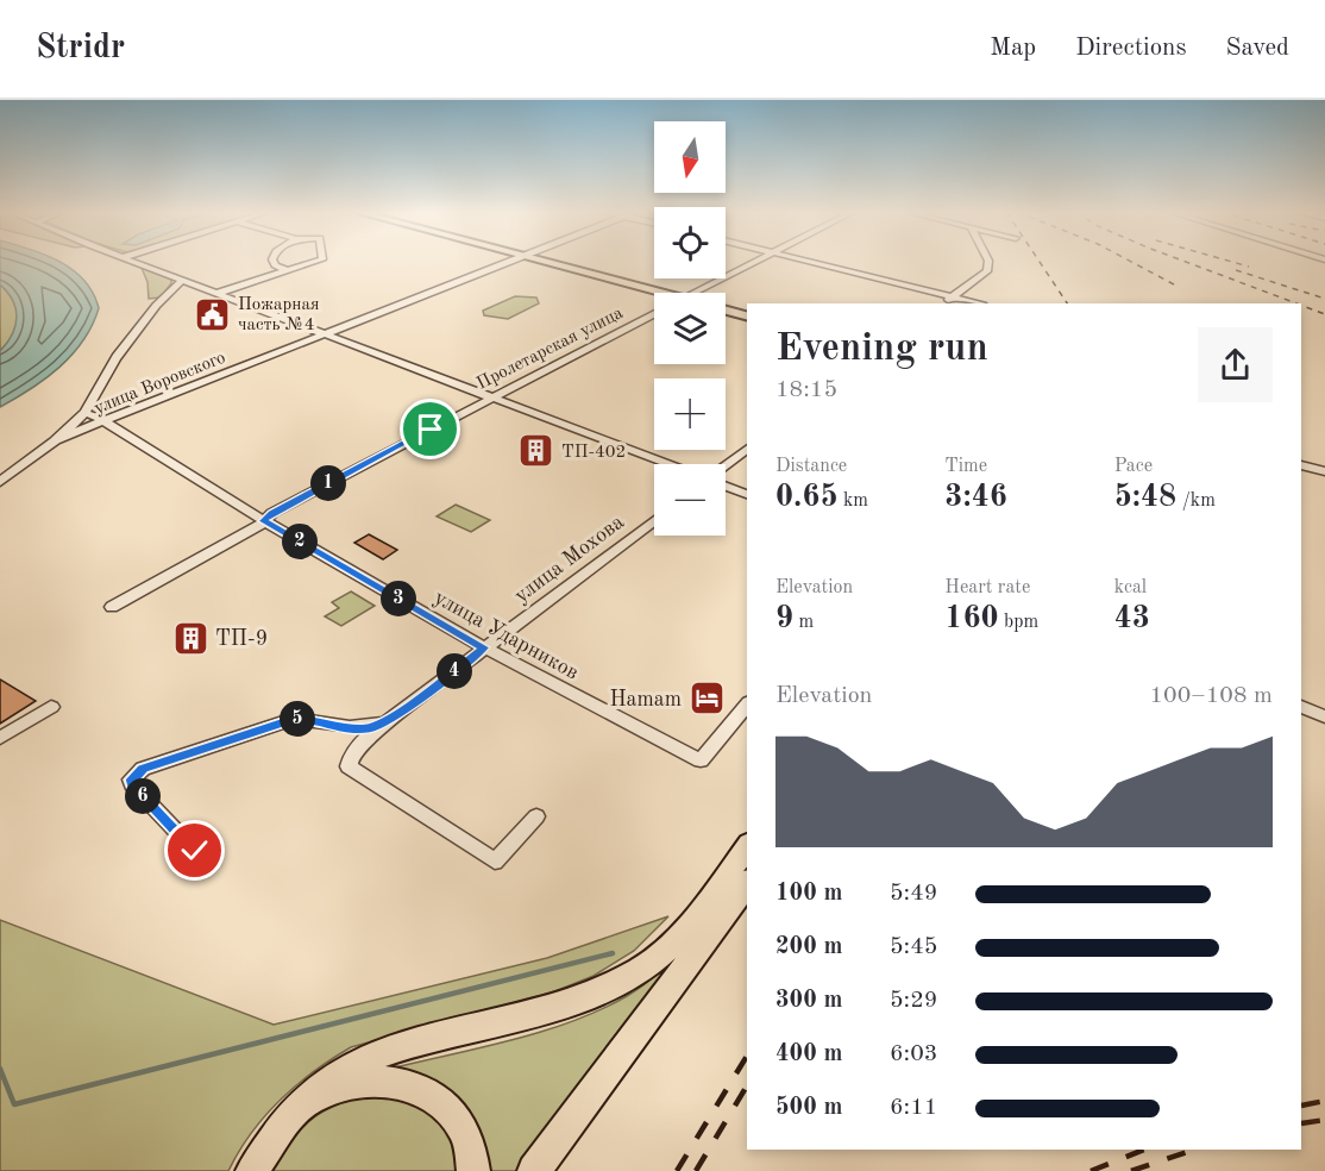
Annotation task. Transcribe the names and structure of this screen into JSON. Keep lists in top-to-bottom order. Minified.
{"streets":{"street":["Пролетарская улица","улица Воровского","улица Мохова","улица Ударников"]},"crossings":[["Пролетарская улица","улица Ударников"],["улица Воровского","улица Ударников"],["улица Мохова","улица Ударников"]],"places":{"public building":["Пожарная часть №4"],"building":["ТП-402","ТП-9"],"hotel":["Hamam"]},"north":"bottom","page":{"header":"Stridr","nav":["Map","Directions","Saved"],"map_buttons":["+","−"],"heading":["Evening run","18:15"],"stats":[["Distance","0.65 km"],["Time","3:46"],["Pace","5:48 /km"],["Elevation","9 m"],["Heart rate","160 bpm"],["kcal","43"]],"pins":["1","2","3","4","5","6"],"chart":["Elevation","100–108 m"],"list":[{"name":"100 m","note":"5:49"},{"name":"200 m","note":"5:45"},{"name":"300 m","note":"5:29"},{"name":"400 m","note":"6:03"},{"name":"500 m","note":"6:11"}]}}
